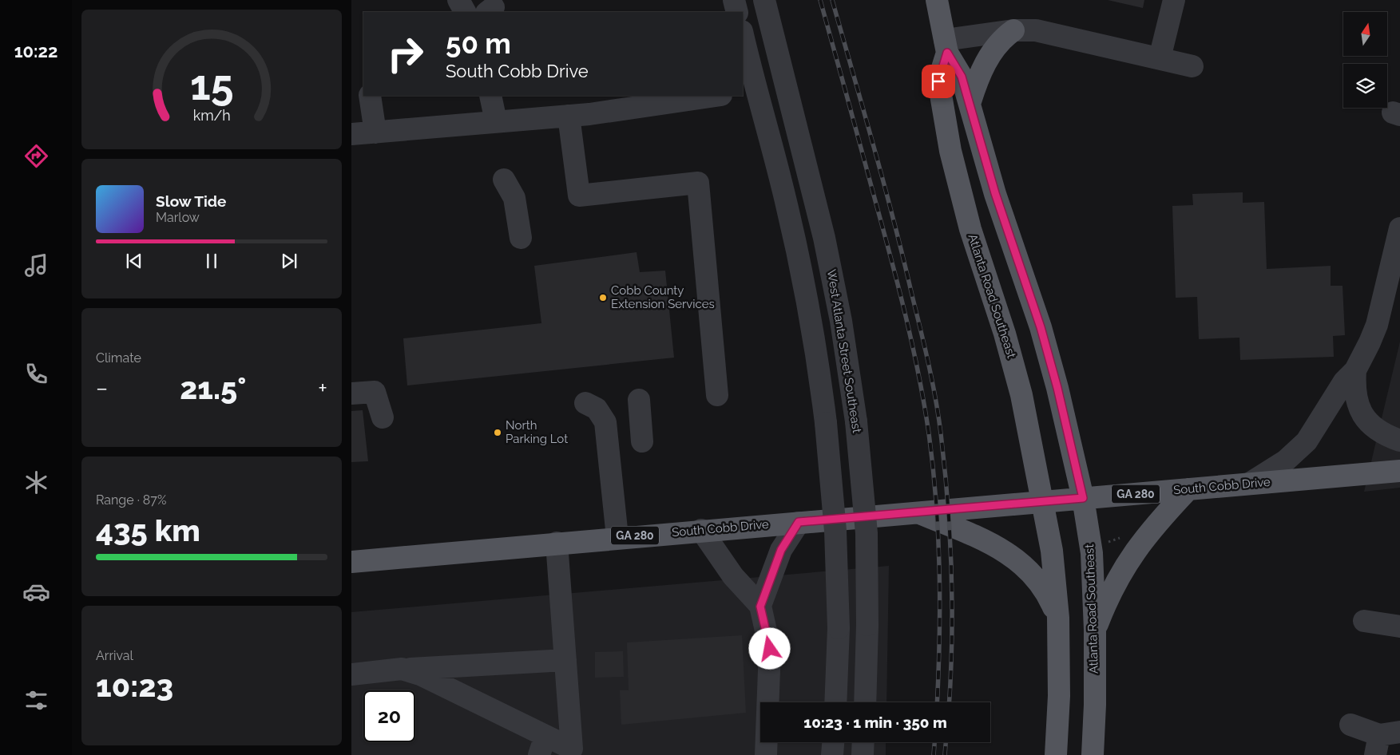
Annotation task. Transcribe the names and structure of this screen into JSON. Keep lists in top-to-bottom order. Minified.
{"streets":{"main road":["Atlanta Road Southeast","South Cobb Drive","GA 280"],"street":["West Atlanta Street Southeast"]},"crossings":[["Atlanta Road Southeast","South Cobb Drive"]],"places":["Cobb County Extension Services","North Parking Lot"],"north":"top","page":{"tabs":"10:22","turn":["50 m","South Cobb Drive"],"song":["Slow Tide","Marlow"],"tile":["Climate",["Range · 87%","435 km"],["Arrival","10:23"]],"heat":["−","21.5°","+"],"limit":"20","trip":"10:23 · 1 min · 350 m","gauge":["15","km/h"]}}
